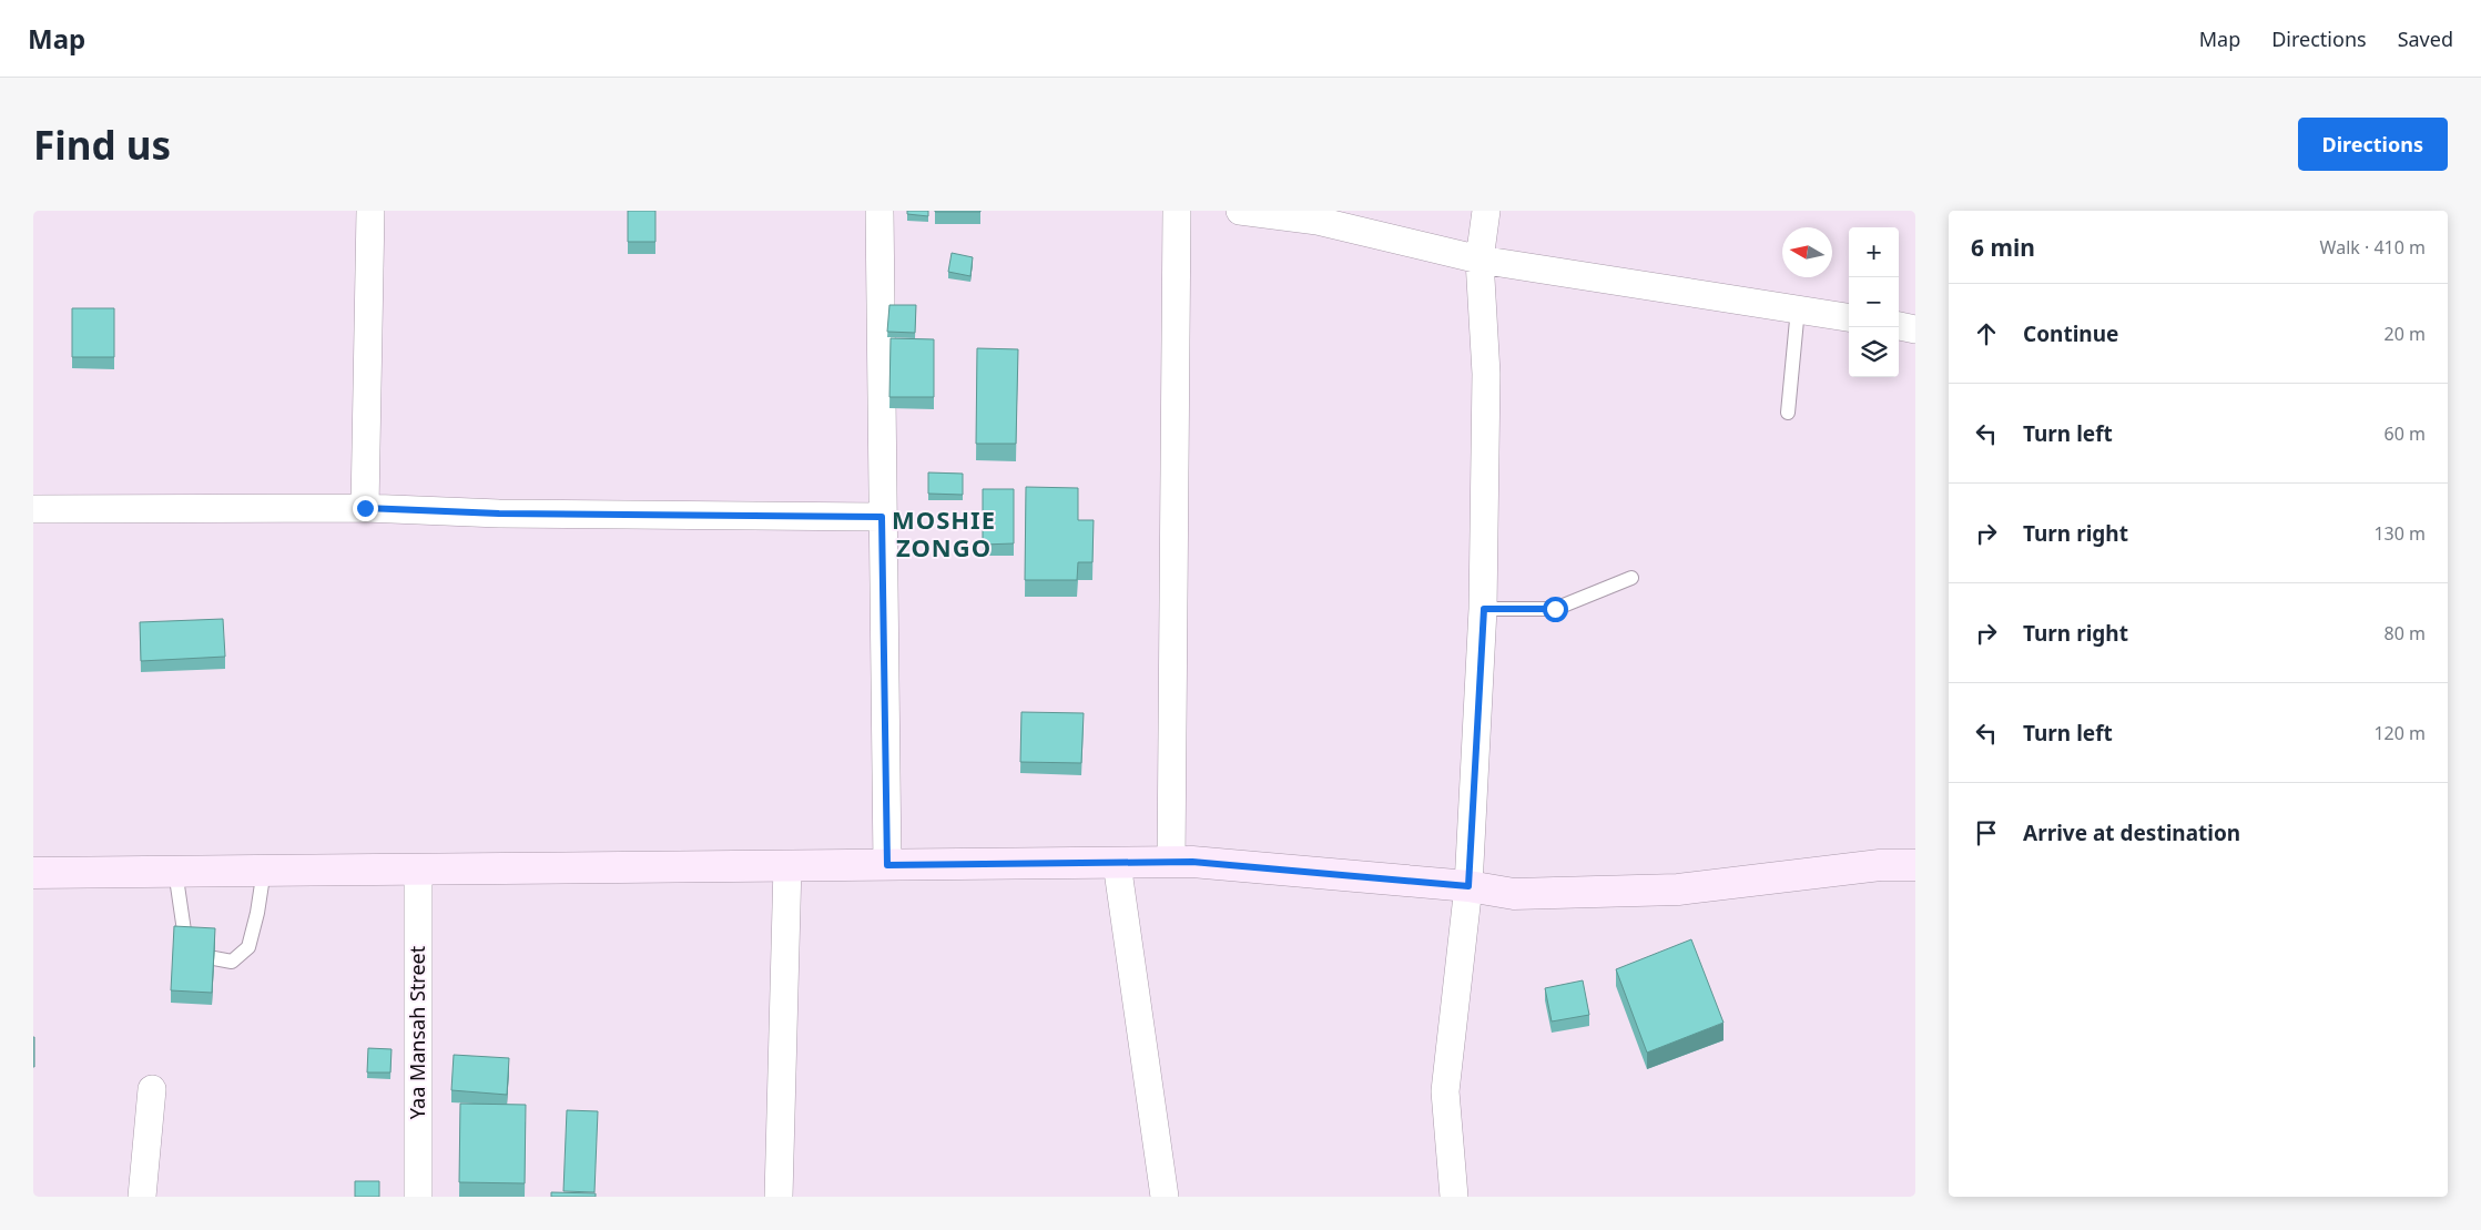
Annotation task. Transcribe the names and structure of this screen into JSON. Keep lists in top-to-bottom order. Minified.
{"streets":{"street":["Yaa Mansah Street"]},"districts":["MOSHIE ZONGO"],"north":"left","page":{"header":"Map","nav":["Map","Directions","Saved"],"buttons":"Directions","title":"Find us","heading":["6 min","Walk · 410 m"],"map_buttons":["+","−"],"list":[["Continue","20 m"],["Turn left","60 m"],["Turn right","130 m"],["Turn right","80 m"],["Turn left","120 m"],"Arrive at destination"]}}
